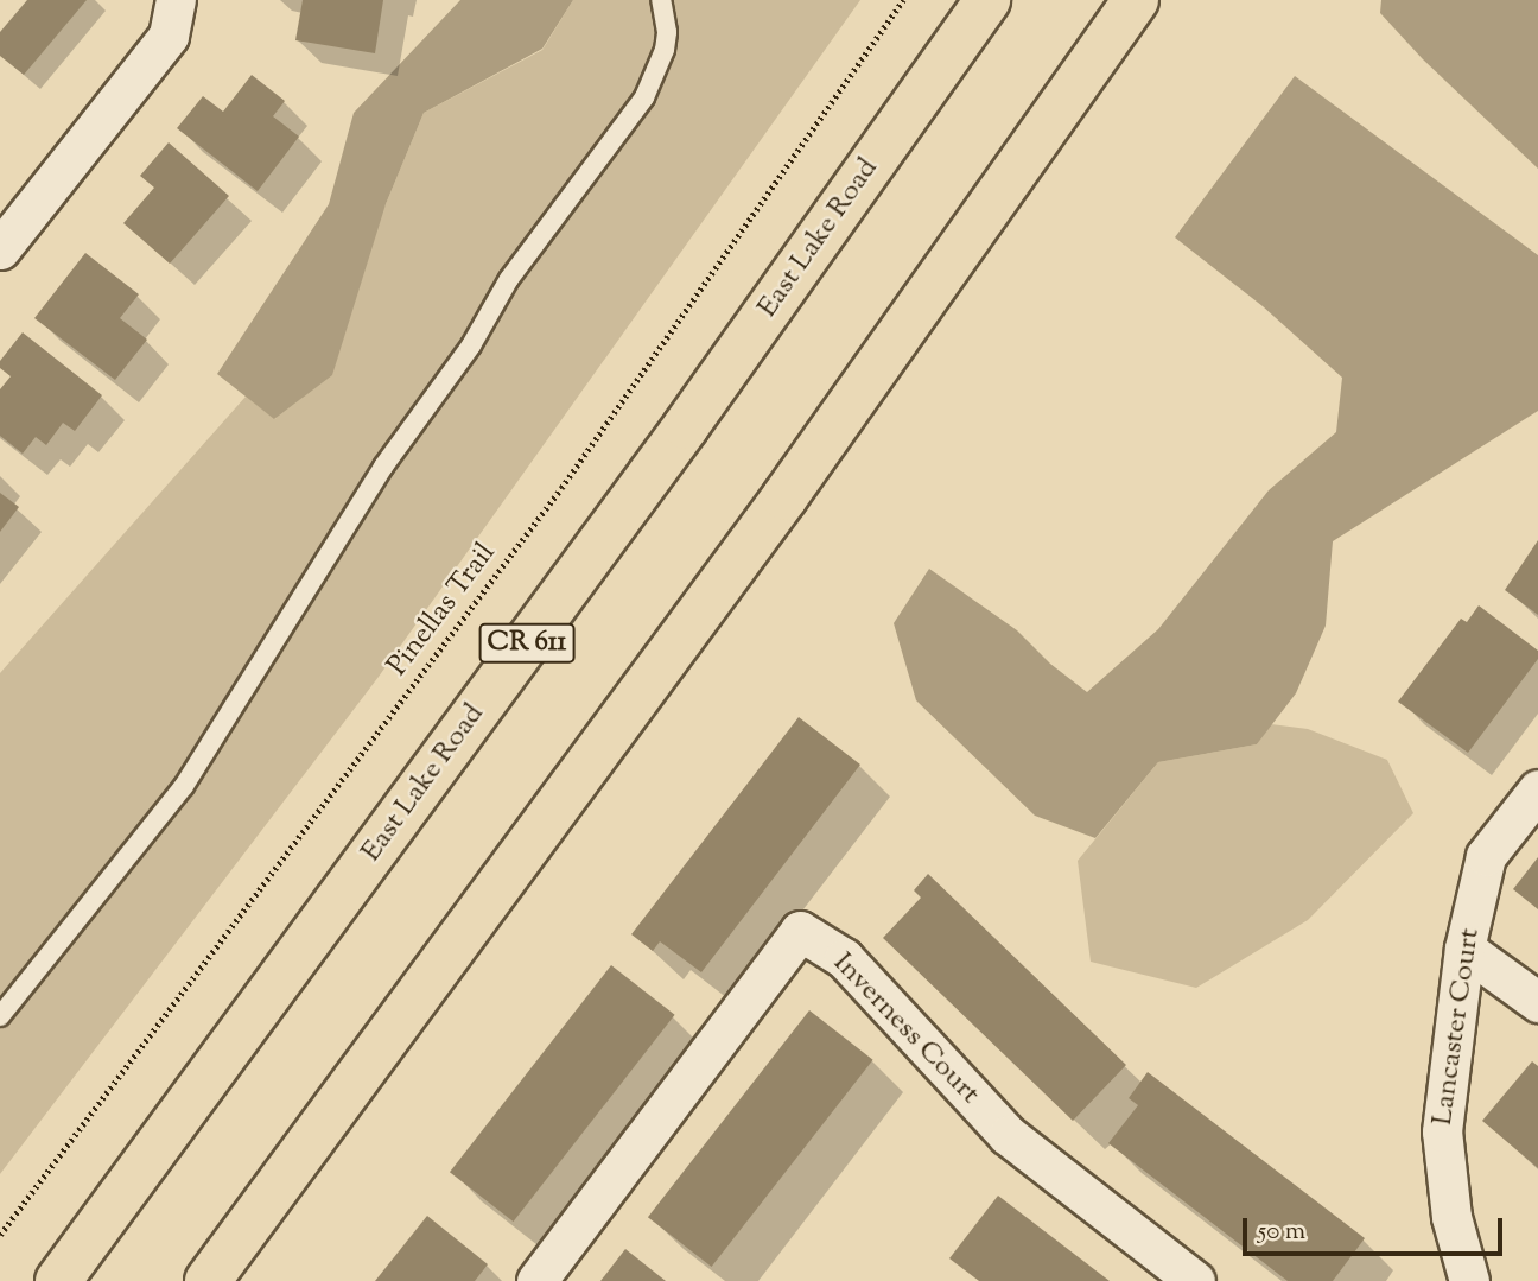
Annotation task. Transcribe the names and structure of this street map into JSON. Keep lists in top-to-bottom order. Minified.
{"streets":{"main road":["East Lake Road","CR 611"],"street":["Lancaster Court","Inverness Court"],"path":["Pinellas Trail"]},"scale_bar":"50 m"}
